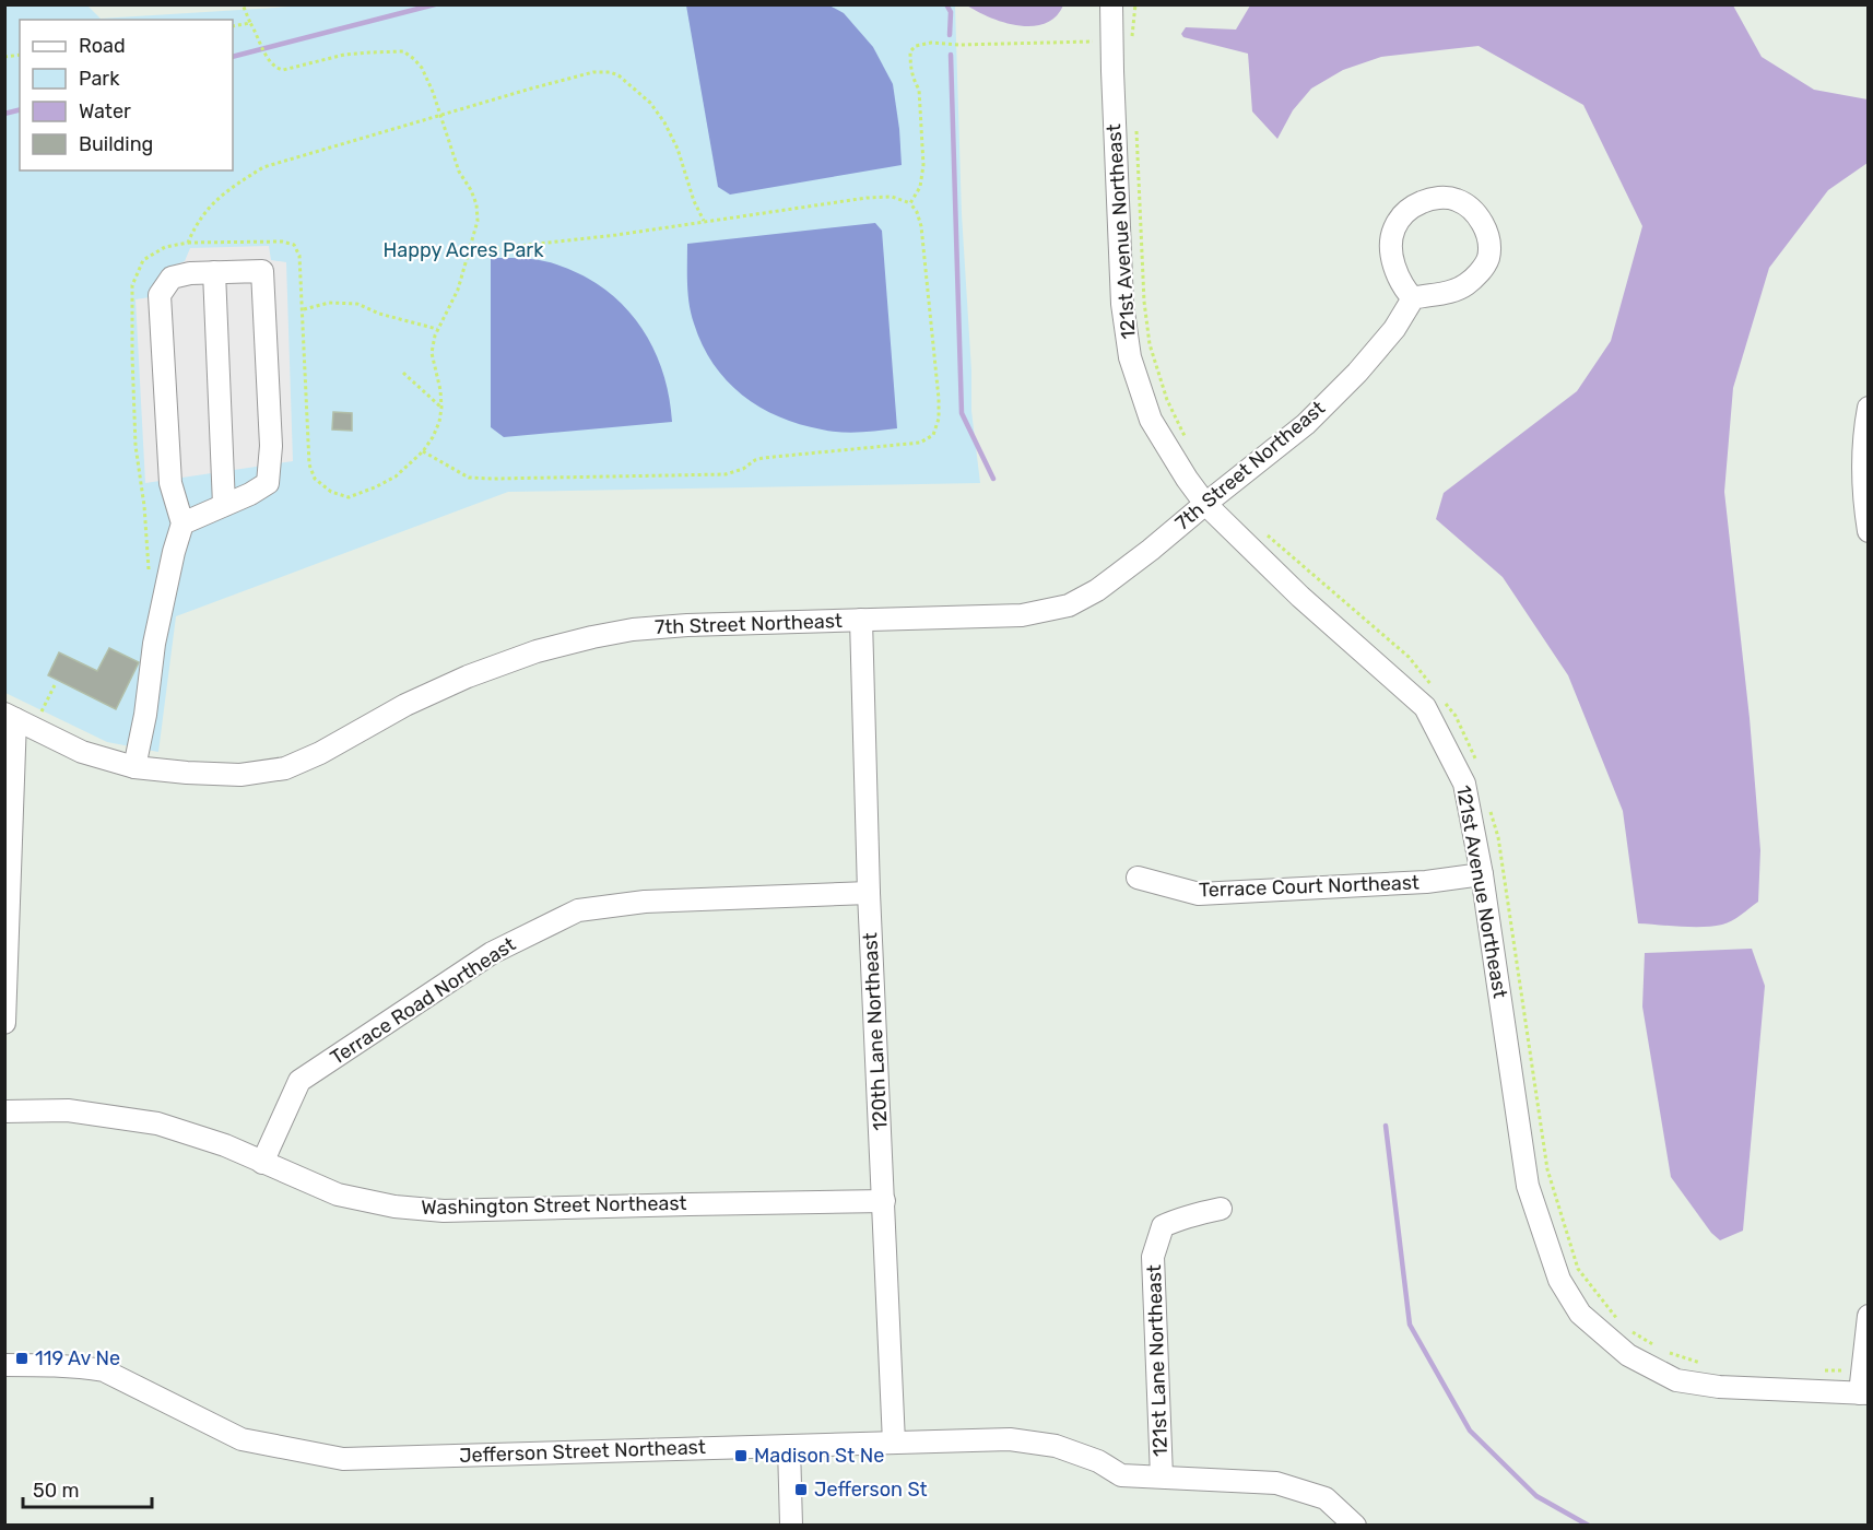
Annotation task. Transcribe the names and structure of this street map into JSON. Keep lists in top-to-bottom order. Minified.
{"streets":{"street":["121st Avenue Northeast","7th Street Northeast","Terrace Court Northeast","Terrace Road Northeast","120th Lane Northeast","Washington Street Northeast","121st Lane Northeast","Jefferson Street Northeast"]},"crossings":[["121st Avenue Northeast","7th Street Northeast"],["121st Avenue Northeast","Terrace Court Northeast"],["7th Street Northeast","120th Lane Northeast"],["Terrace Road Northeast","120th Lane Northeast"],["Terrace Road Northeast","Washington Street Northeast"],["120th Lane Northeast","Washington Street Northeast"],["120th Lane Northeast","Jefferson Street Northeast"],["121st Lane Northeast","Jefferson Street Northeast"]],"parks":["Happy Acres Park"],"places":{"transit":["119 Av Ne","Madison St Ne","Jefferson St"]},"legend":["Road","Park","Water","Building"],"scale_bar":"50 m"}
